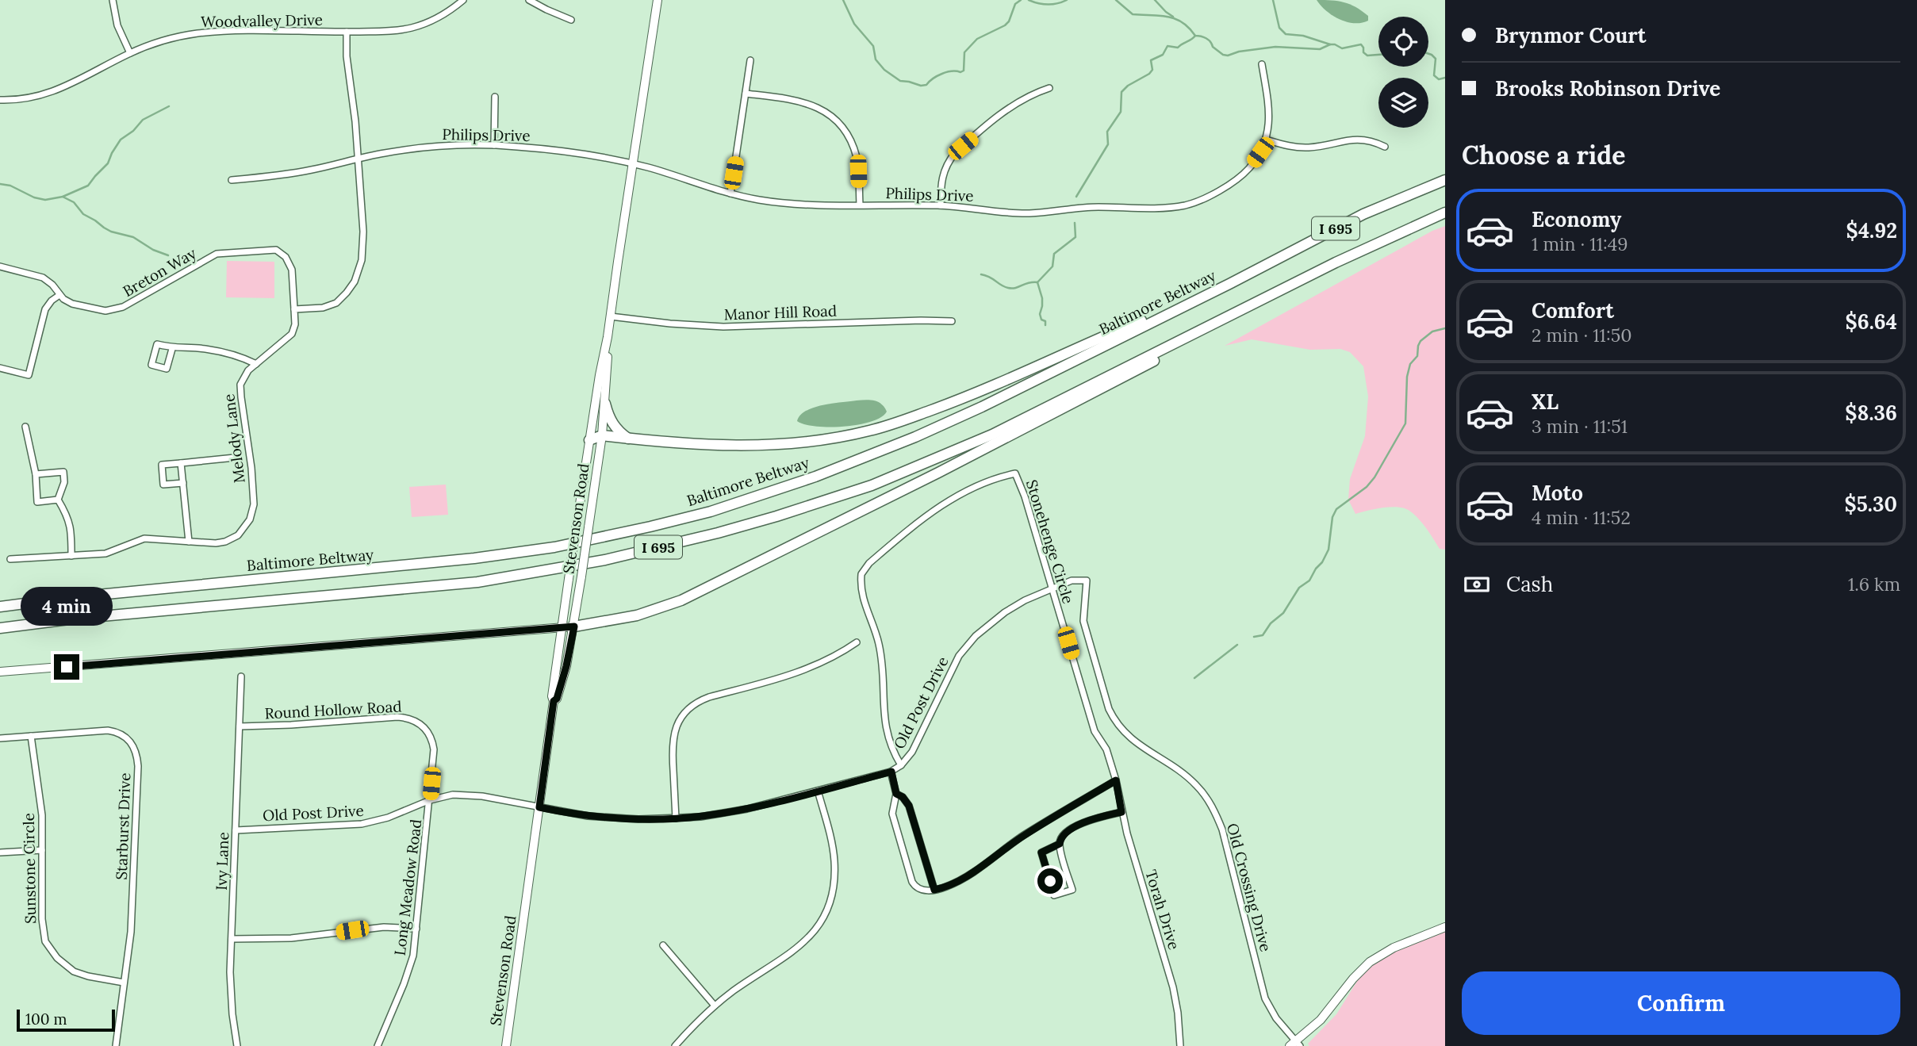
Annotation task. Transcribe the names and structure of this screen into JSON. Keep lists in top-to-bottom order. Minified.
{"streets":{"highway":["I 695","Baltimore Beltway"],"main road":["Stevenson Road"],"street":["Woodvalley Drive","Philips Drive","Breton Way","Manor Hill Road","Melody Lane","Stonehenge Circle","Old Post Drive","Round Hollow Road","Starburst Drive","Ivy Lane","Sunstone Circle","Long Meadow Road","Old Crossing Drive","Torah Drive"]},"crossings":[["Philips Drive","Stevenson Road"],["Breton Way","Melody Lane"],["Manor Hill Road","Stevenson Road"],["Stevenson Road","Old Post Drive"],["Stonehenge Circle","Old Post Drive"],["Stonehenge Circle","Torah Drive"],["Old Post Drive","Ivy Lane"],["Old Post Drive","Long Meadow Road"],["Old Post Drive","Old Crossing Drive"],["Round Hollow Road","Ivy Lane"],["Round Hollow Road","Long Meadow Road"],["Starburst Drive","Sunstone Circle"]],"scale_bar":"100 m","page":{"banner":["Brynmor Court","Brooks Robinson Drive"],"heading":"Choose a ride","list":[{"name":"Economy","note":"1 min · 11:49","value":"$4.92"},{"name":"Comfort","note":"2 min · 11:50","value":"$6.64"},{"name":"XL","note":"3 min · 11:51","value":"$8.36"},{"name":"Moto","note":"4 min · 11:52","value":"$5.30"}],"pay":["Cash","1.6 km"],"bubble":"4 min","buttons":"Confirm","scale":"100 m"}}
